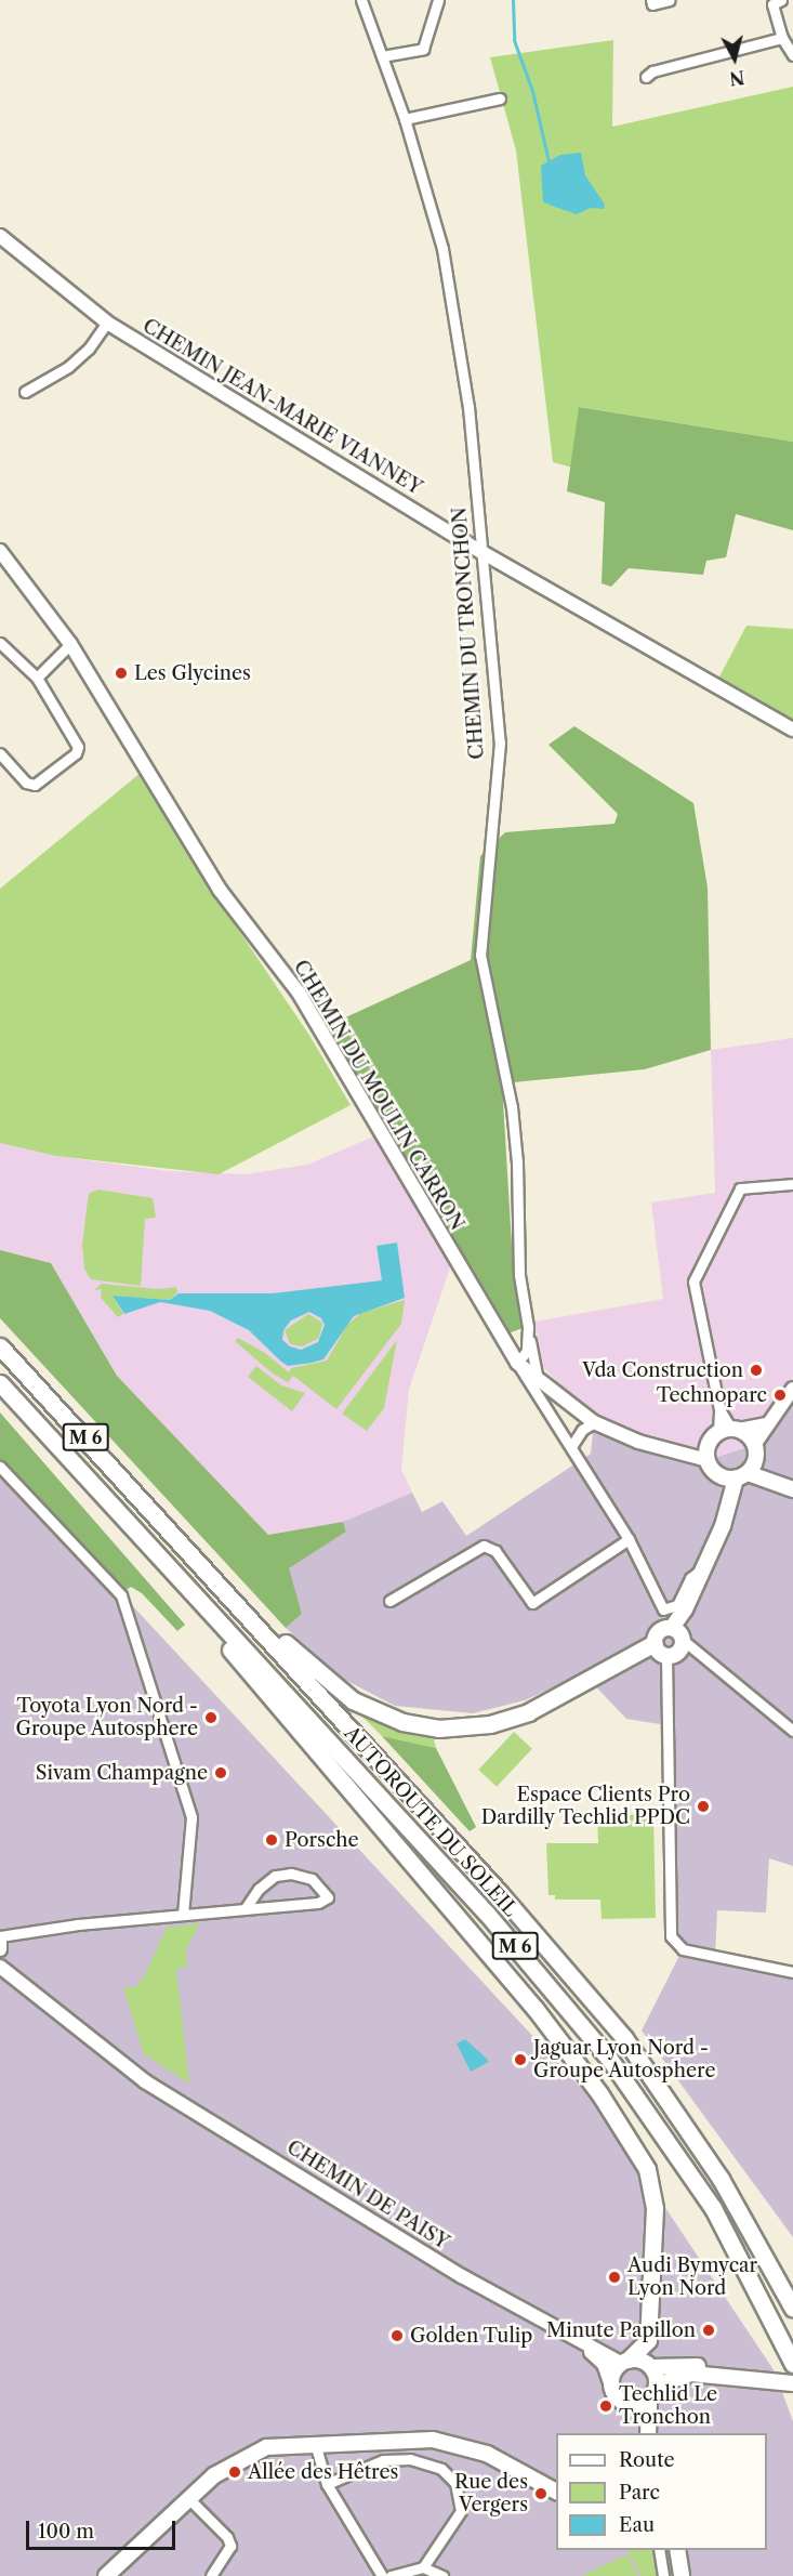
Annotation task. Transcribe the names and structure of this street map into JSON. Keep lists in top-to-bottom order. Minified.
{"streets":{"highway":["M 6","AUTOROUTE DU SOLEIL"],"street":["CHEMIN JEAN-MARIE VIANNEY","CHEMIN DU TRONCHON","CHEMIN DU MOULIN CARRON","CHEMIN DE PAISY"]},"crossings":[["CHEMIN JEAN-MARIE VIANNEY","CHEMIN DU TRONCHON"],["CHEMIN DU TRONCHON","CHEMIN DU MOULIN CARRON"]],"places":["Les Glycines","Vda Construction","Technoparc","Toyota Lyon Nord - Groupe Autosphere","Sivam Champagne","Espace Clients Pro Dardilly Techlid PPDC","Porsche","Jaguar Lyon Nord - Groupe Autosphere","Audi Bymycar Lyon Nord","Minute Papillon","Golden Tulip","Techlid Le Tronchon","Allée des Hêtres","Rue des Vergers"],"legend":["Route","Parc","Eau"],"scale_bar":"100 m","north":"bottom"}
